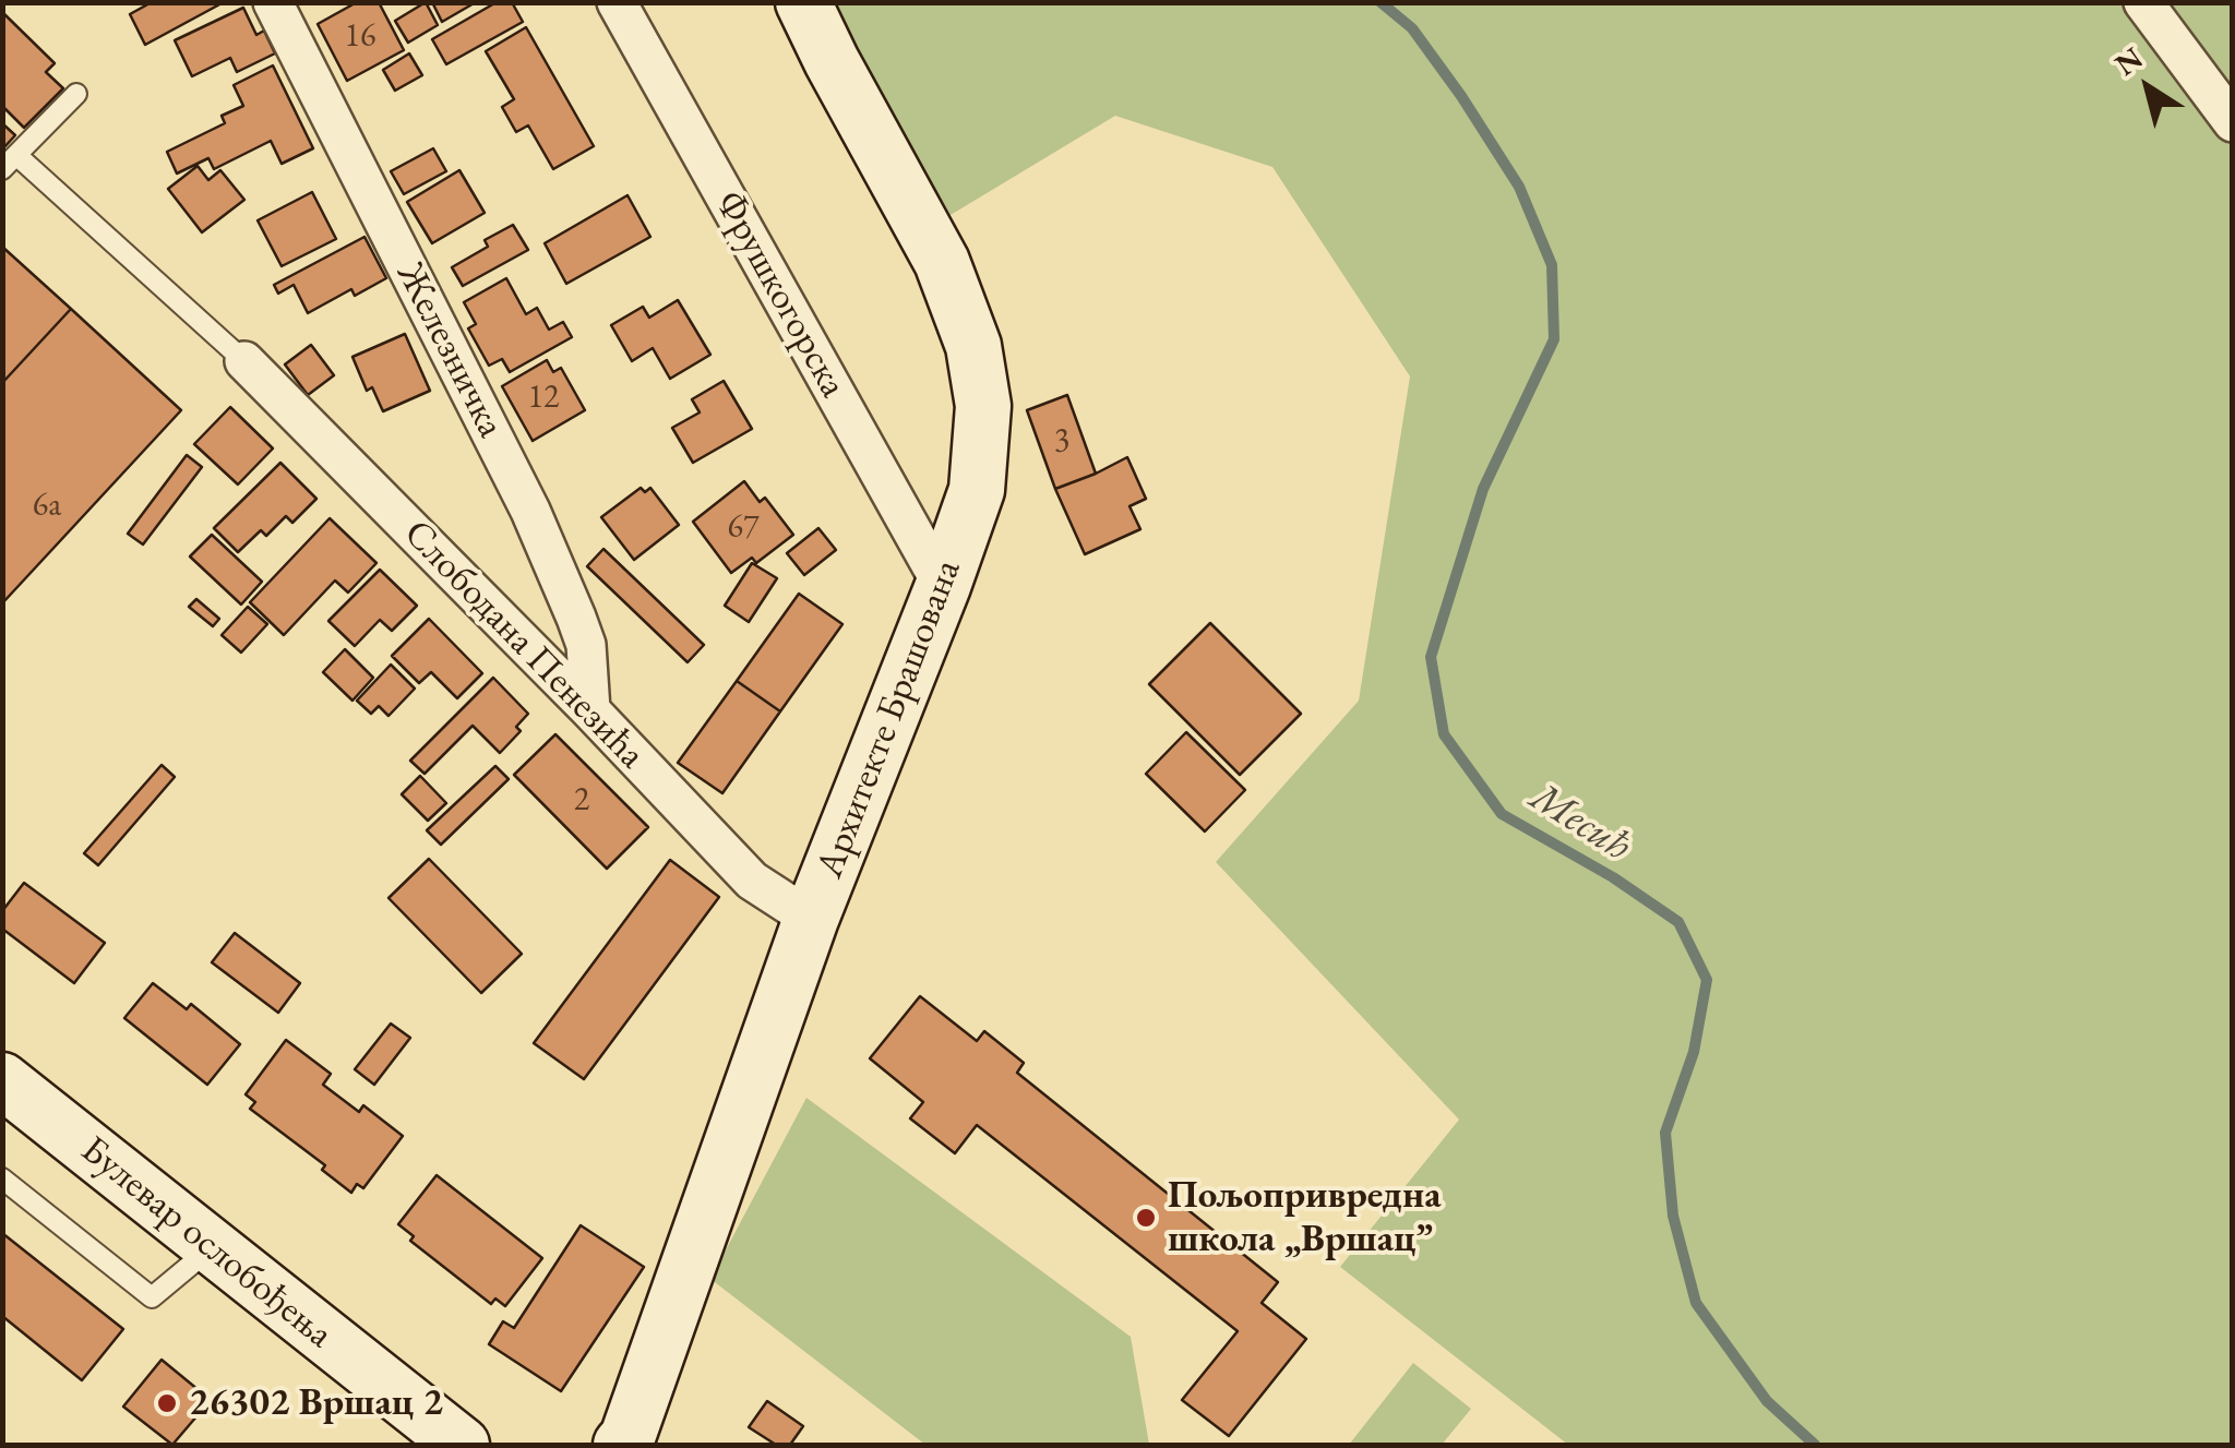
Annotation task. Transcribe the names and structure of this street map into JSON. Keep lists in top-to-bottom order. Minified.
{"streets":{"street":["Фрушкогорска","Железничка","Слободана Пенезића","Архитекте Брашована","Булевар ослобођења"]},"crossings":[["Фрушкогорска","Архитекте Брашована"],["Железничка","Слободана Пенезића"],["Слободана Пенезића","Архитекте Брашована"]],"water":["Месић"],"places":["Пољопривредна школа „Вршац”","26302 Вршац 2"],"house_numbers":["16","12","3","6a","67","2"],"north":"top left"}
